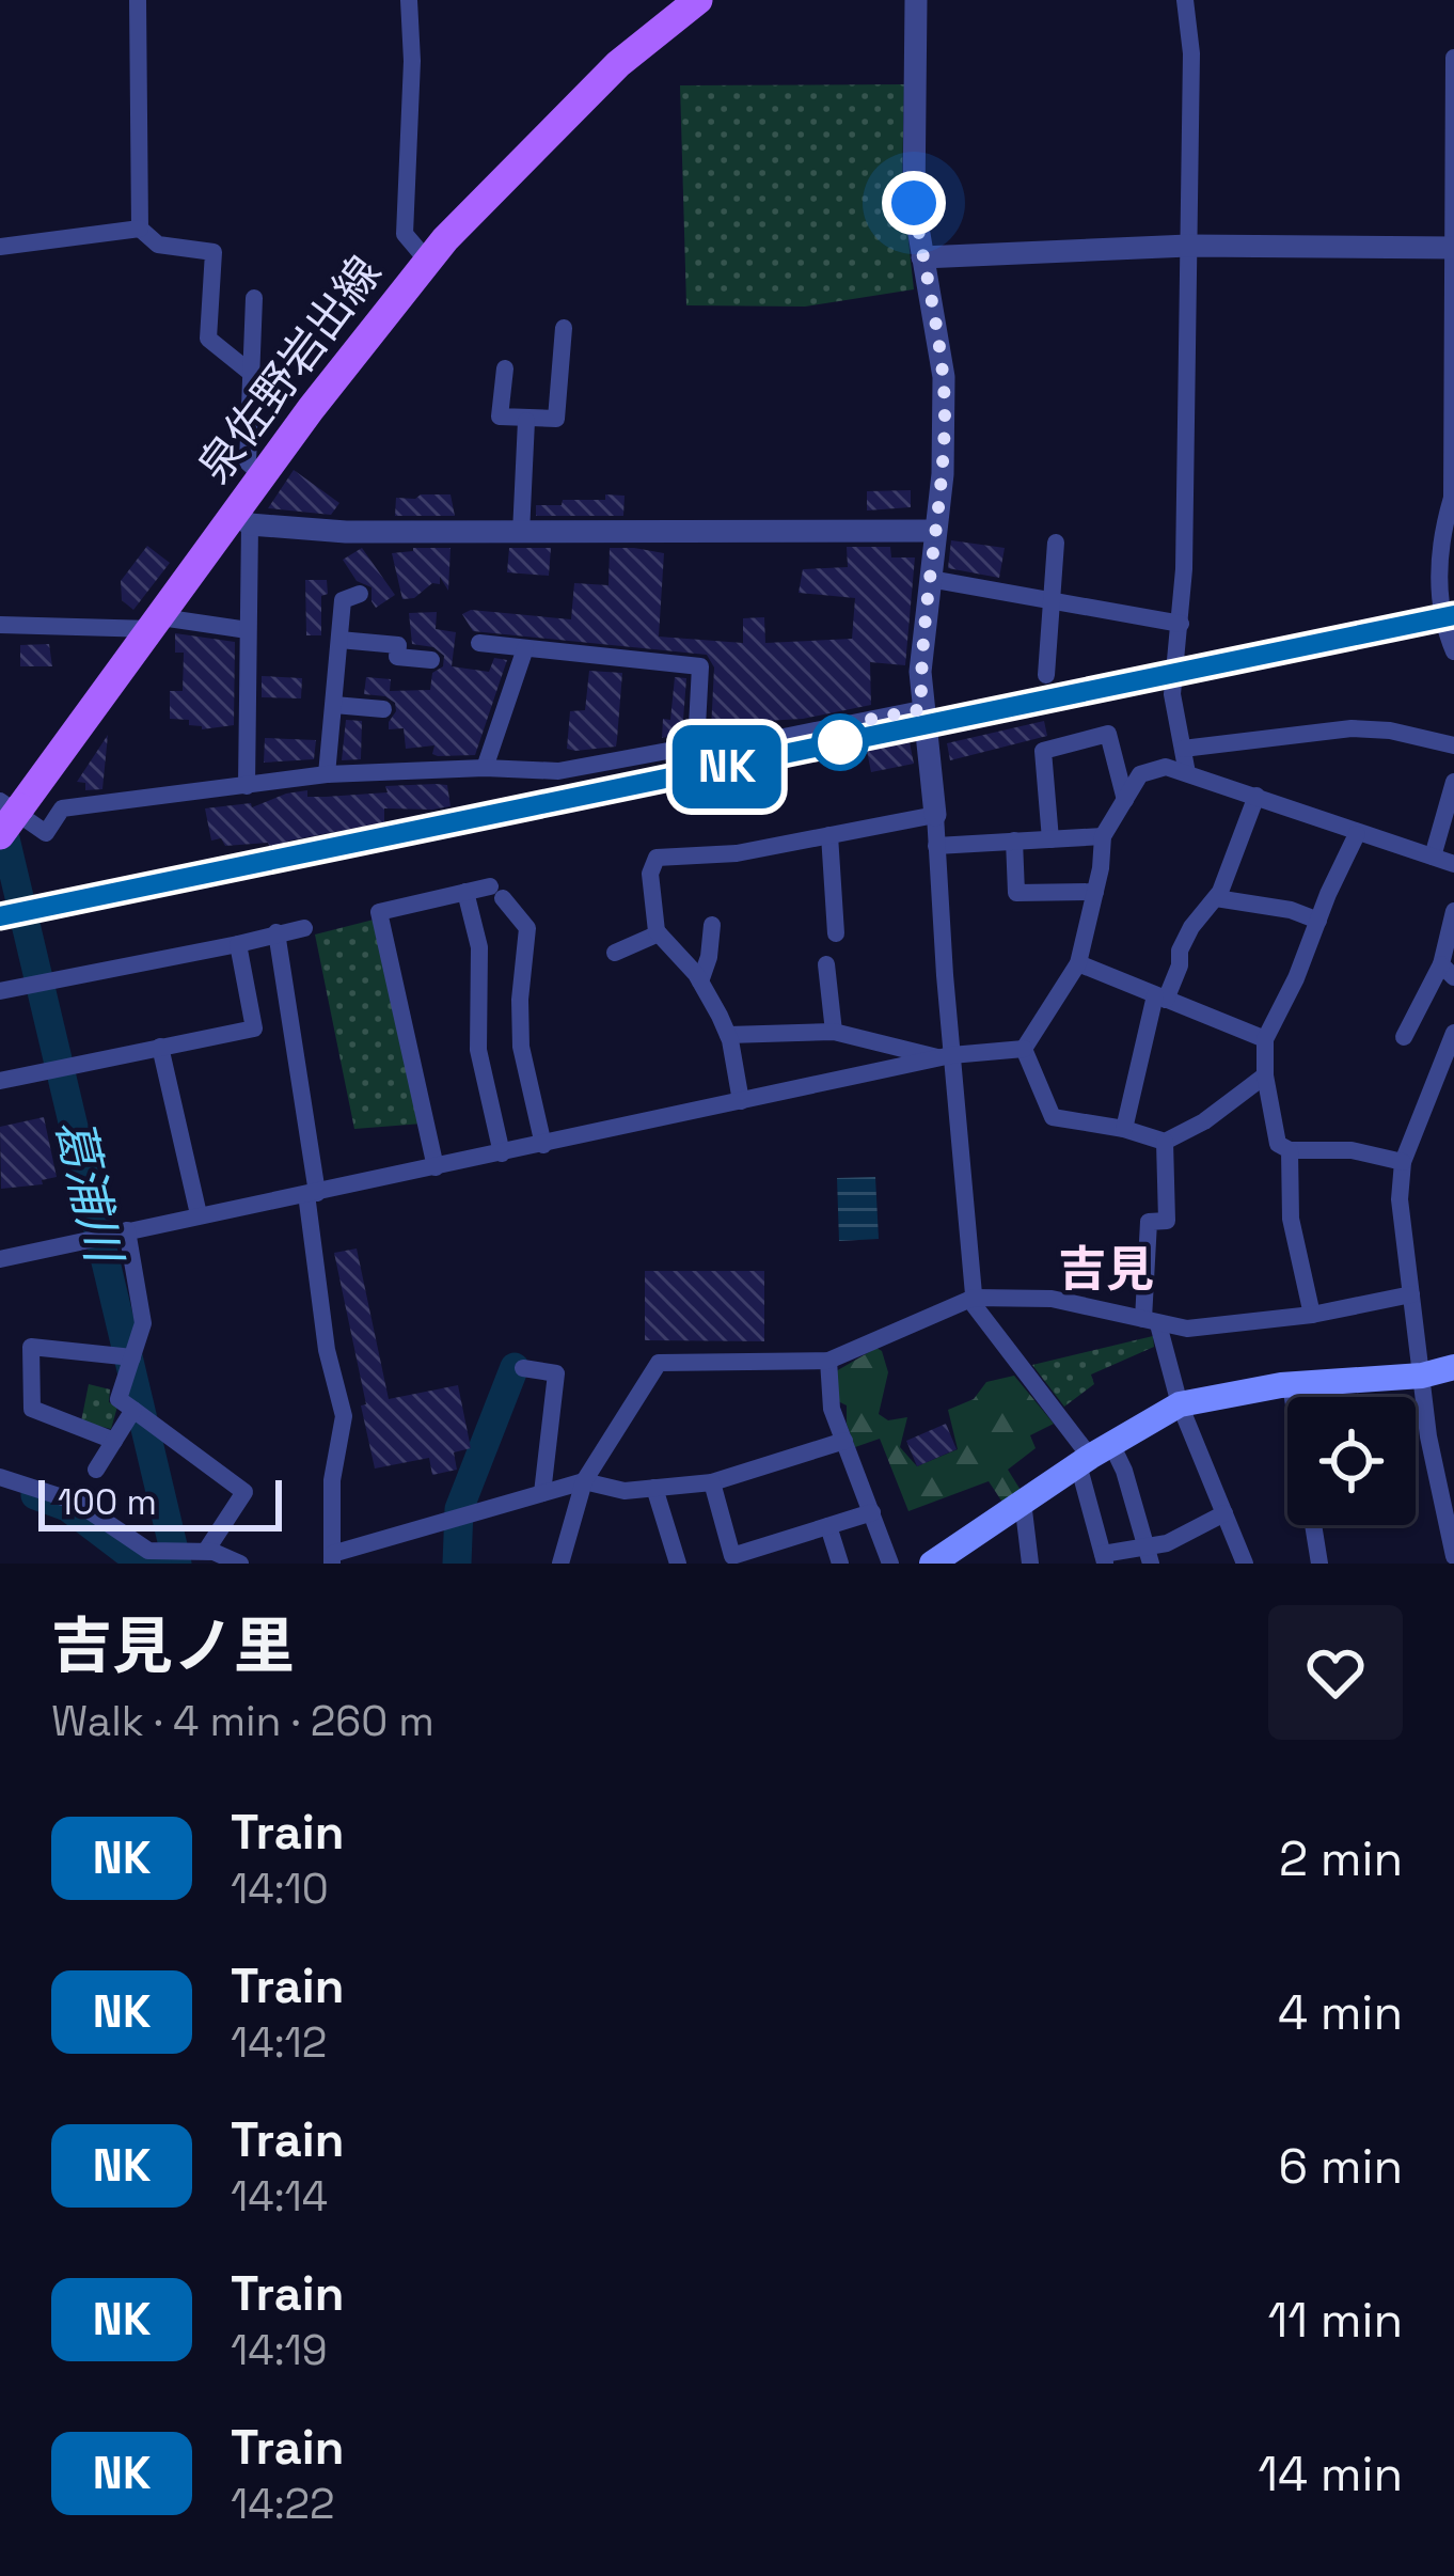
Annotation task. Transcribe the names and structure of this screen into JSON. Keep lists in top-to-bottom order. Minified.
{"streets":{"main road":["泉佐野岩出線"]},"districts":["吉見"],"water":["葛浦川"],"scale_bar":"100 m","page":{"on_map":"NK","scale":"100 m","heading":["吉見ノ里","Walk · 4 min · 260 m"],"list":[{"mark":"NK","name":"Train","note":"14:10","value":"2 min"},{"mark":"NK","name":"Train","note":"14:12","value":"4 min"},{"mark":"NK","name":"Train","note":"14:14","value":"6 min"},{"mark":"NK","name":"Train","note":"14:19","value":"11 min"},{"mark":"NK","name":"Train","note":"14:22","value":"14 min"}]}}
